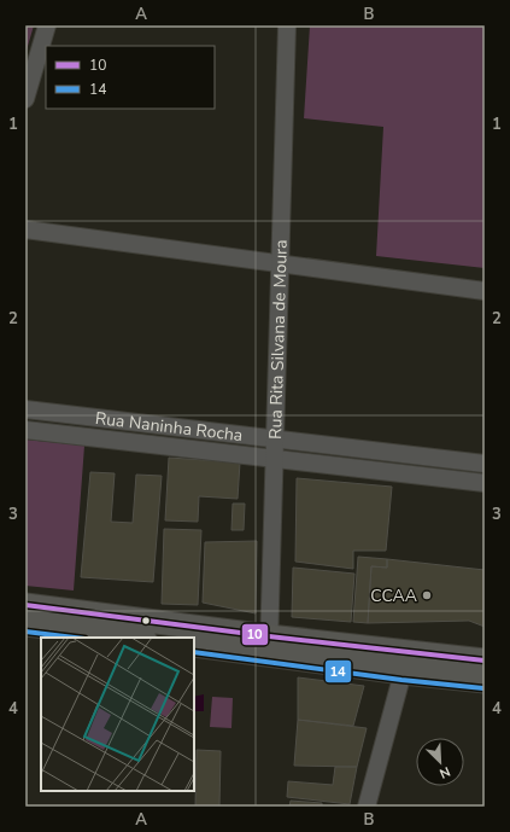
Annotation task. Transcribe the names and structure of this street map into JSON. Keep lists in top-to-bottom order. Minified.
{"streets":{"street":["Rua Rita Silvana de Moura","Rua Naninha Rocha"]},"crossings":[["Rua Rita Silvana de Moura","Rua Naninha Rocha"]],"places":["CCAA"],"lines":["transit line 10","transit line 14"],"legend":["10","14"],"north":"bottom right","grid":{"columns":["A","B"],"rows":["1","2","3","4"]}}
